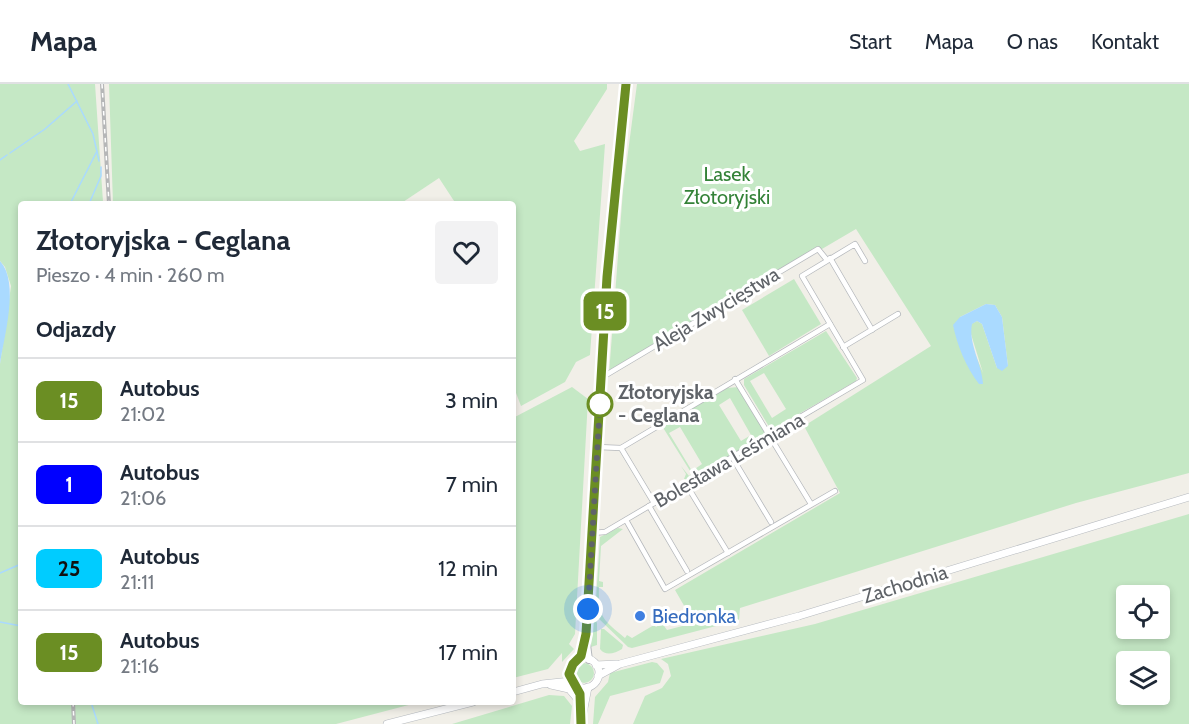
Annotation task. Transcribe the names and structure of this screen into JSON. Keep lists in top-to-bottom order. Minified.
{"streets":{"main road":["Zachodnia"],"street":["Aleja Zwycięstwa","Bolesława Leśmiana"]},"parks":["Lasek Złotoryjski"],"places":["Złotoryjska - Ceglana","Biedronka"],"lines":["bus line 15"],"page":{"header":"Mapa","nav":["Start","Mapa","O nas","Kontakt"],"on_map":"15","heading":[["Złotoryjska - Ceglana","Pieszo · 4 min · 260 m"],"Odjazdy"],"list":[{"mark":"15","name":"Autobus","note":"21:02","value":"3 min"},{"mark":"1","name":"Autobus","note":"21:06","value":"7 min"},{"mark":"25","name":"Autobus","note":"21:11","value":"12 min"},{"mark":"15","name":"Autobus","note":"21:16","value":"17 min"}]}}
